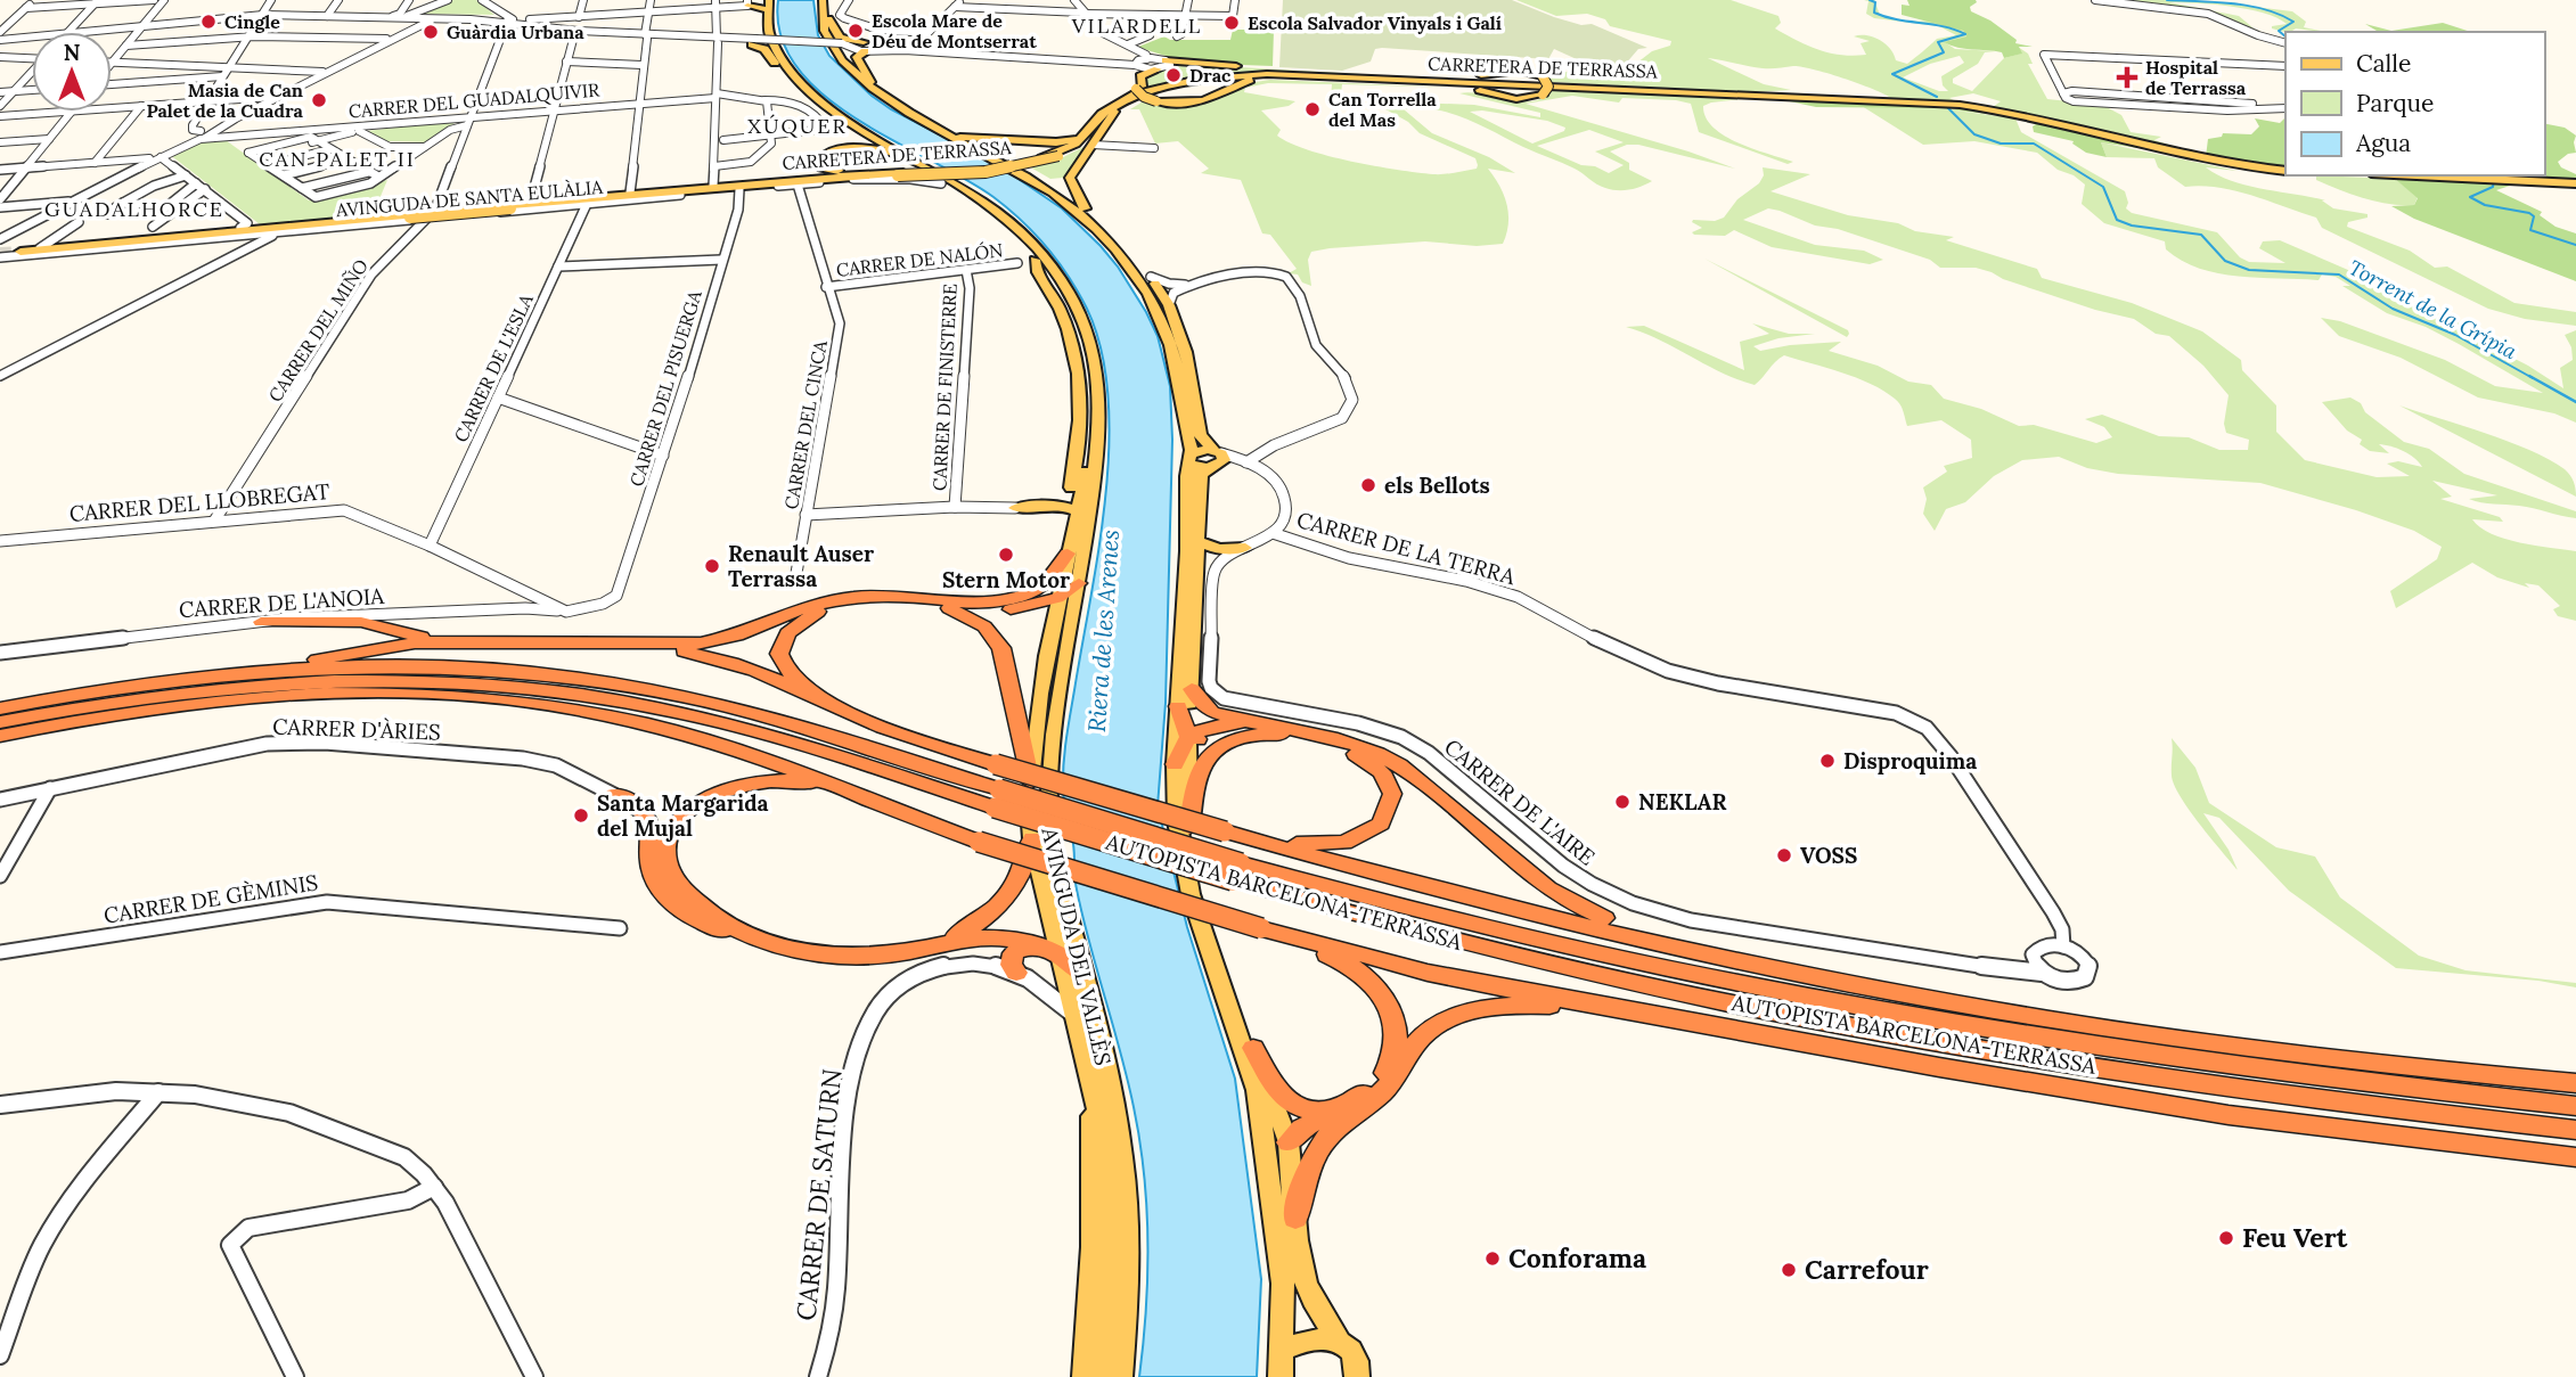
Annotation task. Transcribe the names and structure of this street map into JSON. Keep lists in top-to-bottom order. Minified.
{"streets":{"highway":["AUTOPISTA BARCELONA-TERRASSA"],"main road":["CARRETERA DE TERRASSA","AVINGUDA DEL VALLÈS"],"street":["CARRER DEL GUADALQUIVIR","AVINGUDA DE SANTA EULÀLIA","CARRER DE NALÓN","CARRER DEL MIÑO","CARRER DE L'ESLA","CARRER DE FINISTERRE","CARRER DEL PISUERGA","CARRER DEL CINCA","CARRER DEL LLOBREGAT","CARRER DE LA TERRA","CARRER DE L'ANOIA","CARRER D'ÀRIES","CARRER DE L'AIRE","CARRER DE GÈMINIS","CARRER DE SATURN"]},"crossings":[["CARRETERA DE TERRASSA","AVINGUDA DE SANTA EULÀLIA"],["CARRETERA DE TERRASSA","CARRER DE L'ESLA"],["CARRER DEL GUADALQUIVIR","CARRER DEL MIÑO"],["AVINGUDA DE SANTA EULÀLIA","CARRER DEL MIÑO"],["AVINGUDA DE SANTA EULÀLIA","CARRER DE L'ESLA"],["AVINGUDA DE SANTA EULÀLIA","CARRER DEL PISUERGA"],["AVINGUDA DE SANTA EULÀLIA","CARRER DEL CINCA"],["AVINGUDA DE SANTA EULÀLIA","AVINGUDA DEL VALLÈS"],["CARRER DE NALÓN","CARRER DE FINISTERRE"],["CARRER DE NALÓN","CARRER DEL CINCA"],["CARRER DE NALÓN","AVINGUDA DEL VALLÈS"],["CARRER DEL MIÑO","CARRER DEL LLOBREGAT"],["CARRER DE L'ESLA","CARRER DEL LLOBREGAT"],["CARRER DEL PISUERGA","CARRER DEL LLOBREGAT"],["CARRER DEL PISUERGA","CARRER DE L'ANOIA"],["CARRER DEL LLOBREGAT","CARRER DE L'ANOIA"],["CARRER DE LA TERRA","CARRER DE L'AIRE"],["AVINGUDA DEL VALLÈS","CARRER DE SATURN"]],"districts":["VILARDELL","XÚQUER","CAN PALET II","GUADALHORCE"],"water":["Torrent de la Grípia","Riera de les Arenes"],"places":{"other":["Cingle","Escola Salvador Vinyals i Galí","Escola Mare de Déu de Montserrat","Guàrdia Urbana","Drac","Masia de Can Palet de la Cuadra","Can Torrella del Mas","els Bellots","Stern Motor","Renault Auser Terrassa","Disproquima","NEKLAR","Santa Margarida del Mujal","VOSS","Feu Vert","Conforama","Carrefour"],"health":["Hospital de Terrassa"]},"legend":["Calle","Parque","Agua"],"north":"top"}
